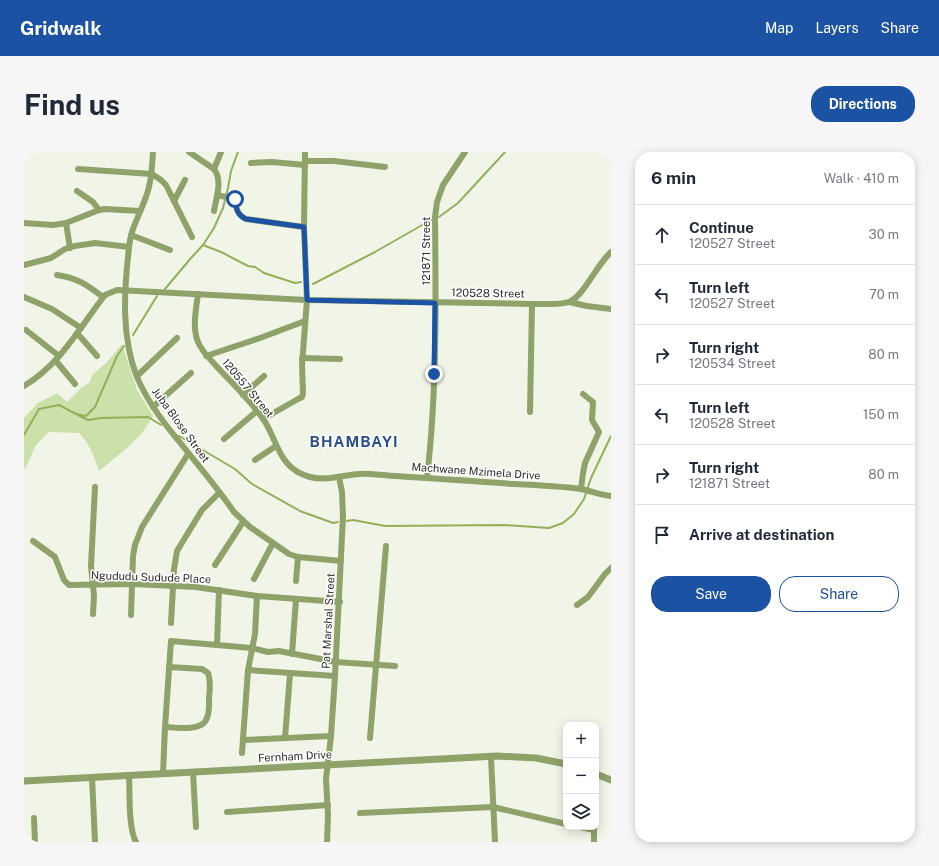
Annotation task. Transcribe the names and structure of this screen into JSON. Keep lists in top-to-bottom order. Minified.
{"streets":{"street":["121871 Street","120528 Street","120557 Street","Juba Blose Street","Machwane Mzimela Drive","Ngududu Sudude Place","Pat Marshal Street","Fernham Drive"]},"crossings":[["121871 Street","120528 Street"],["121871 Street","Machwane Mzimela Drive"],["120528 Street","120557 Street"],["120528 Street","Juba Blose Street"],["120557 Street","Machwane Mzimela Drive"],["120557 Street","Pat Marshal Street"],["Juba Blose Street","Pat Marshal Street"],["Machwane Mzimela Drive","Pat Marshal Street"],["Ngududu Sudude Place","Pat Marshal Street"],["Pat Marshal Street","Fernham Drive"]],"districts":["BHAMBAYI"],"page":{"header":"Gridwalk","nav":["Map","Layers","Share"],"buttons":["Directions",["Save","Share"]],"title":"Find us","heading":["6 min","Walk · 410 m"],"list":[["Continue","120527 Street","30 m"],["Turn left","120527 Street","70 m"],["Turn right","120534 Street","80 m"],["Turn left","120528 Street","150 m"],["Turn right","121871 Street","80 m"],"Arrive at destination"],"map_buttons":["+","−"]}}
